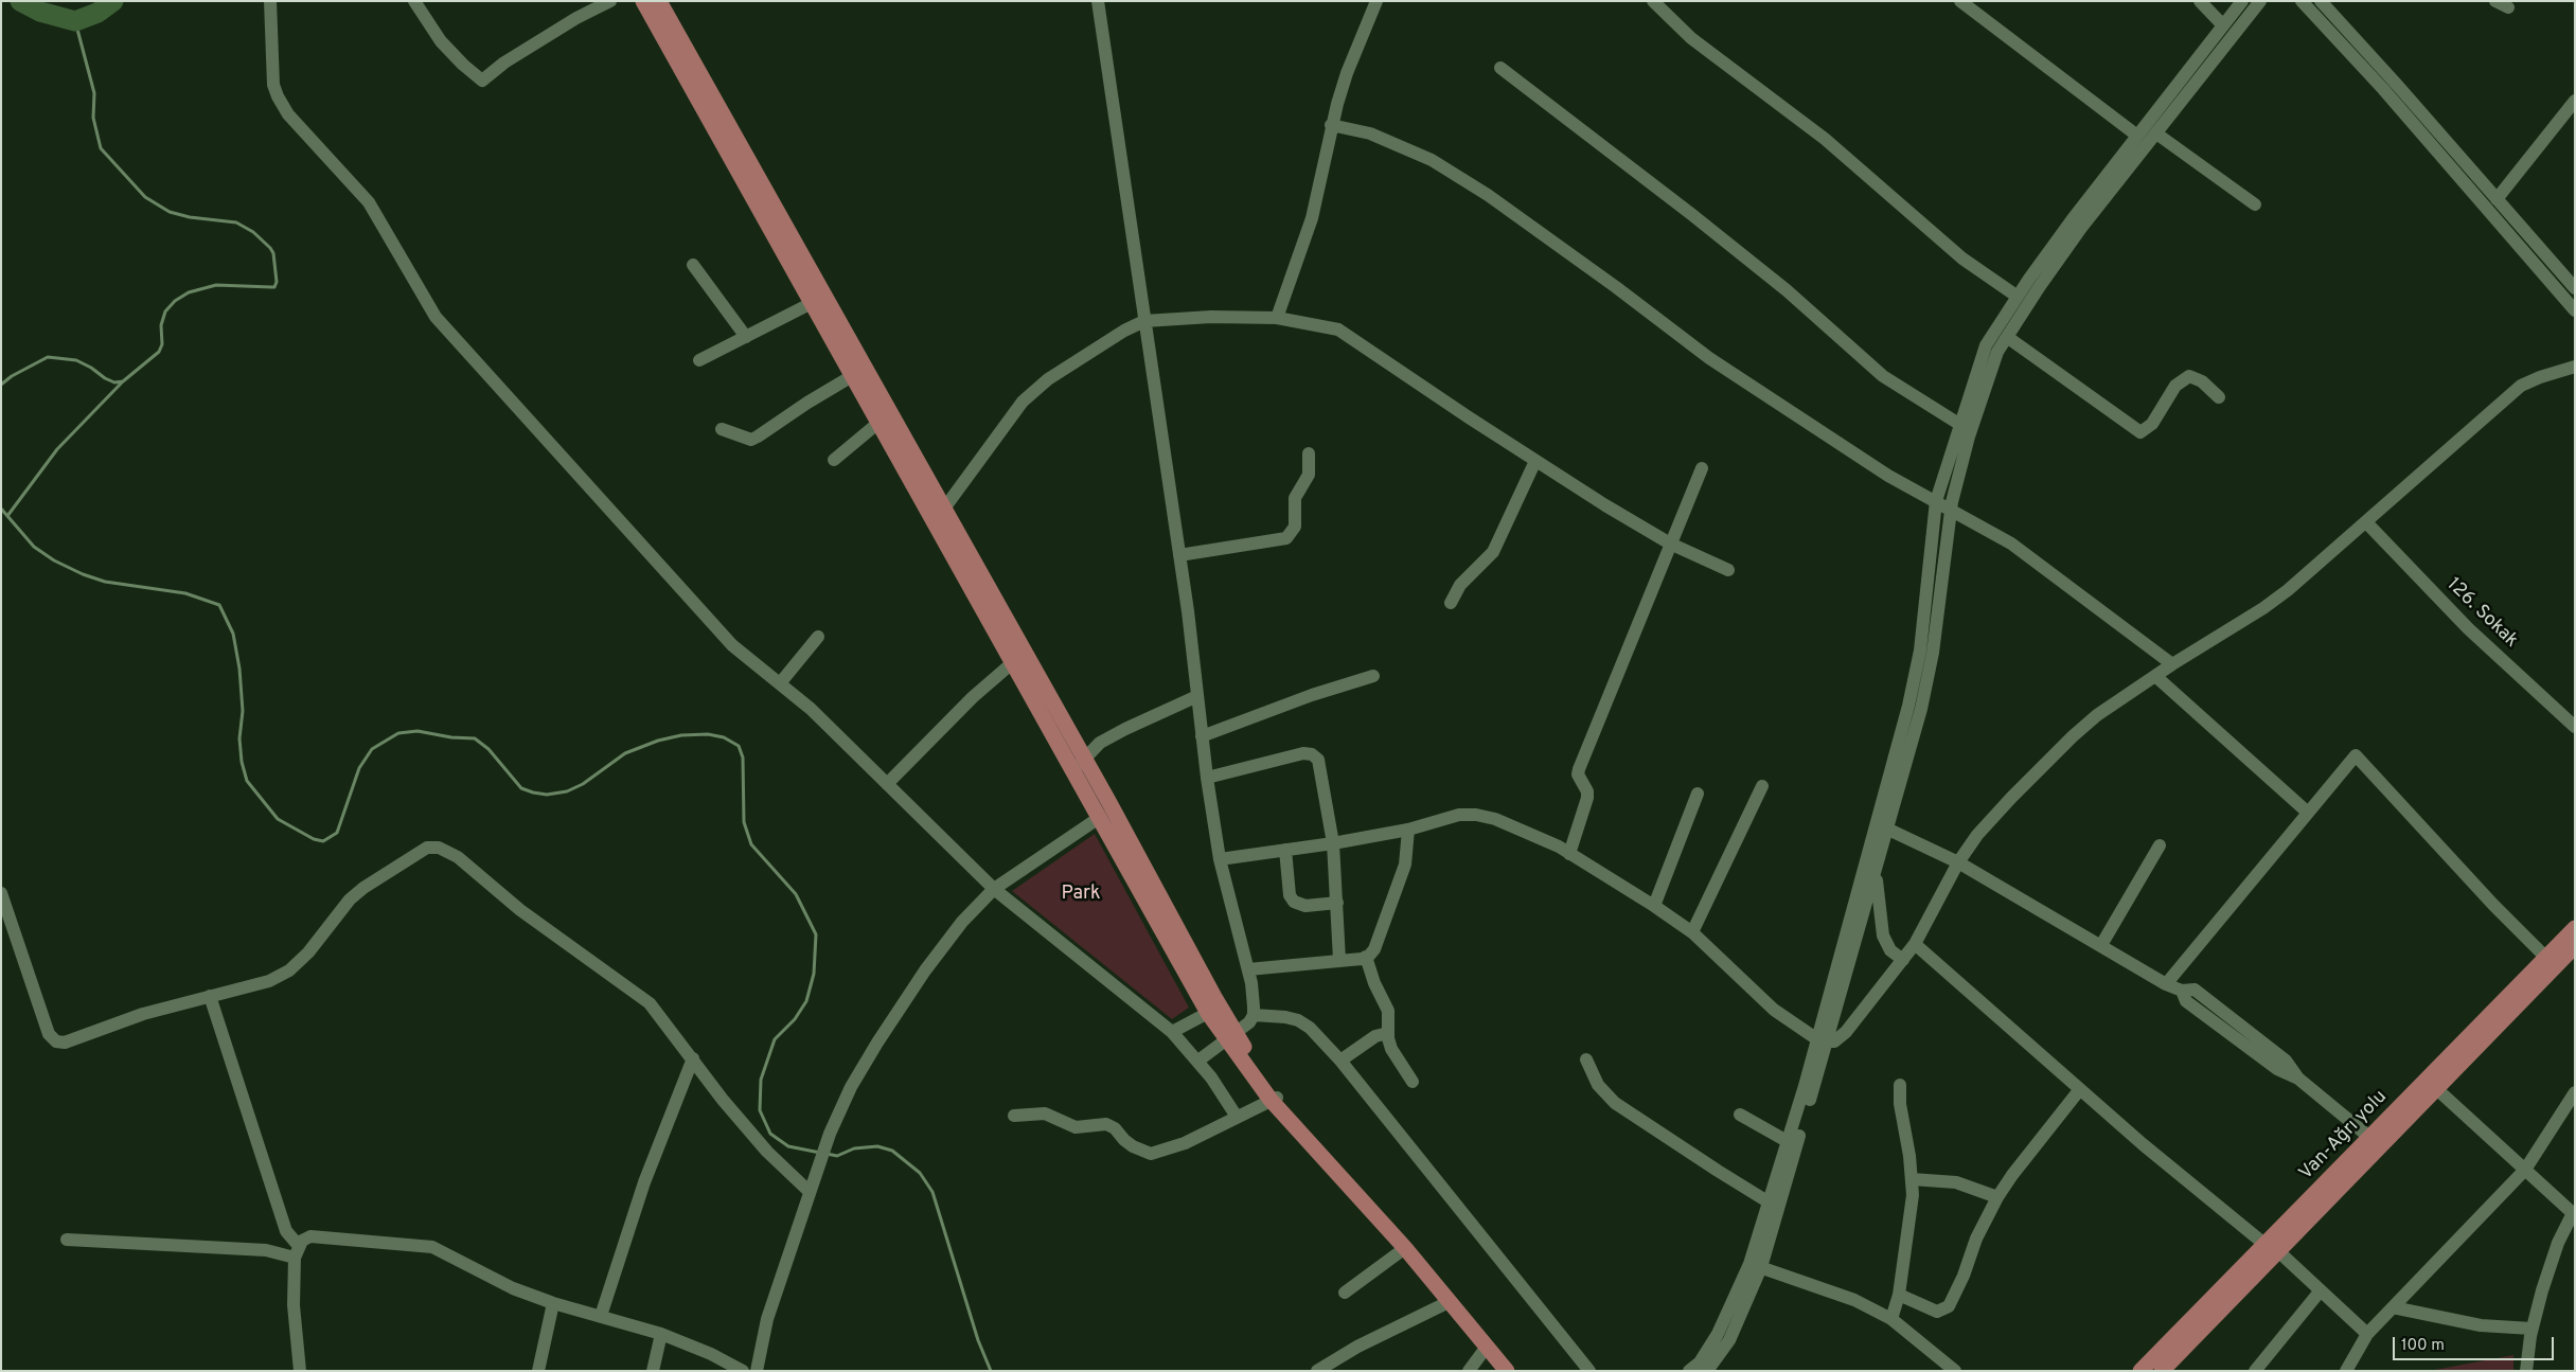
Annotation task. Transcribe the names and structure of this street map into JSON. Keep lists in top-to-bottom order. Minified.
{"streets":{"main road":["Van-Ağrı yolu"],"street":["126. Sokak"]},"parks":["Park"],"scale_bar":"100 m"}
